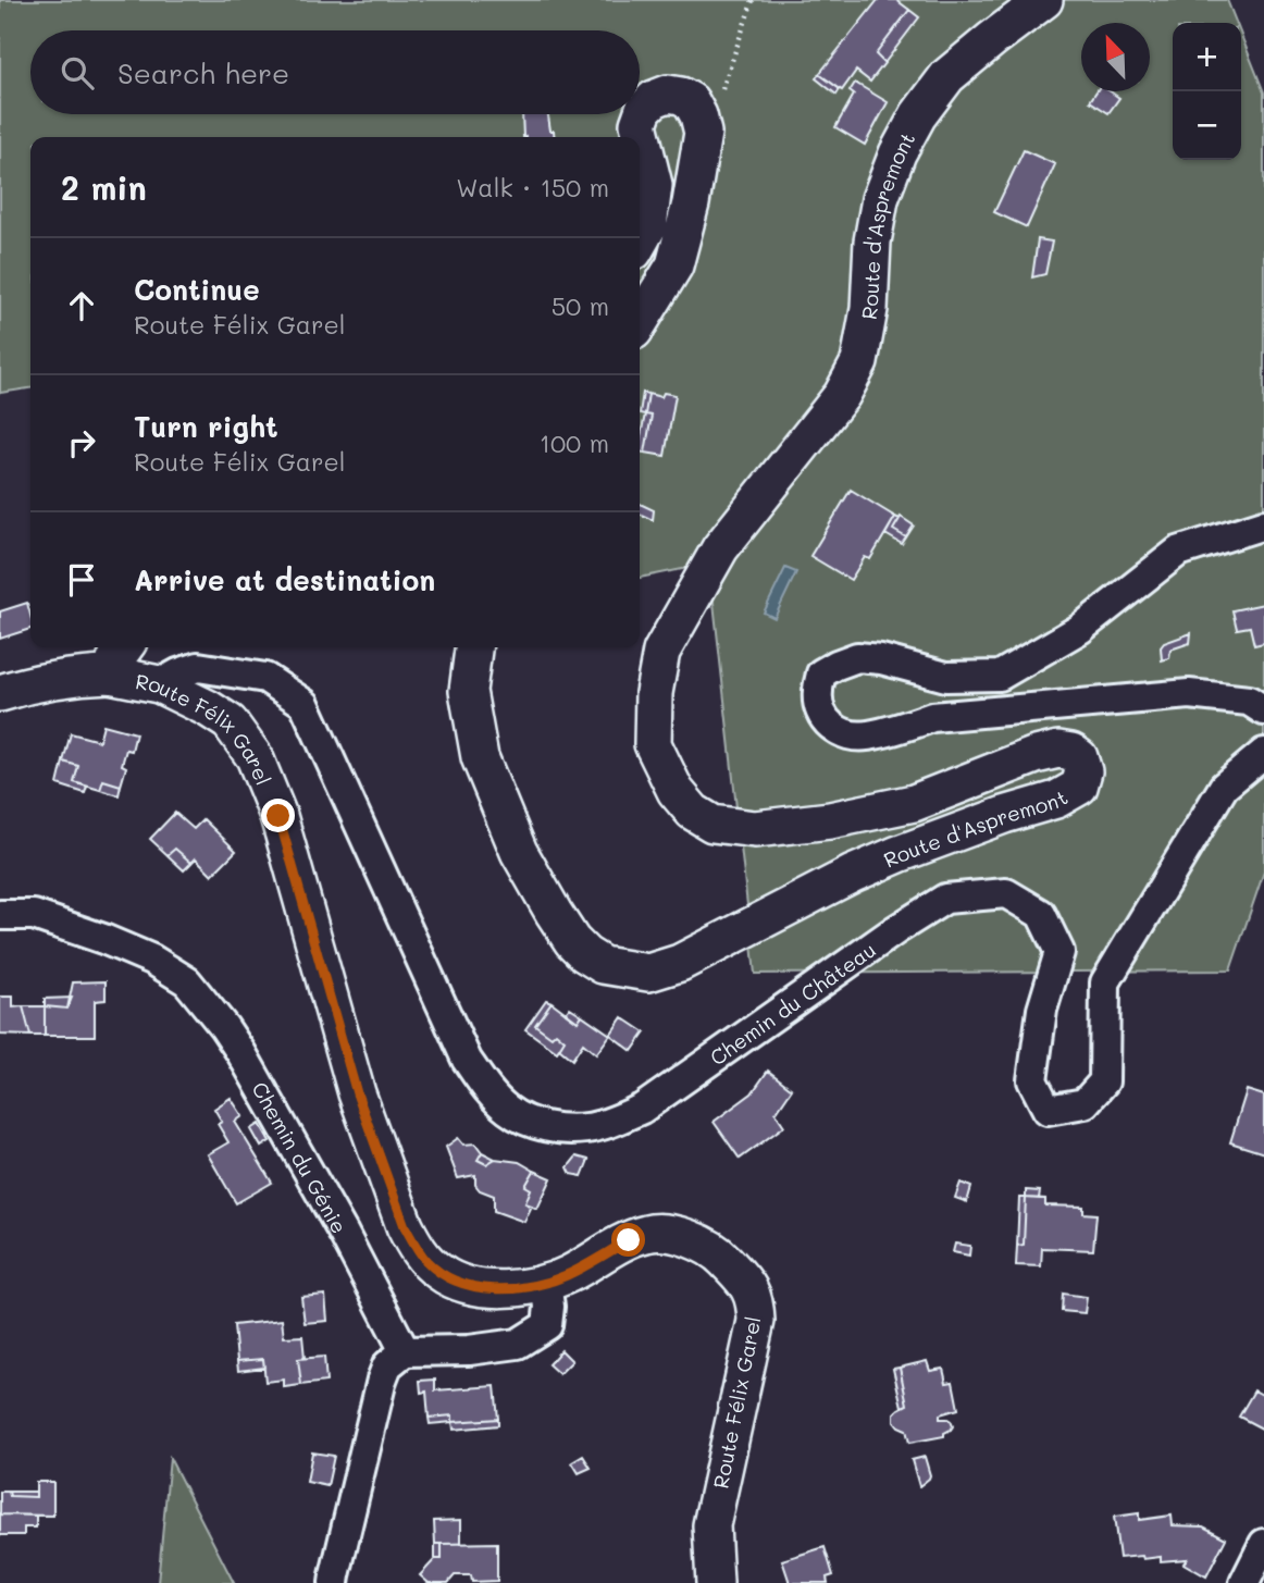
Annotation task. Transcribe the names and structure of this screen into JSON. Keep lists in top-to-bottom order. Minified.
{"streets":{"street":["Route d'Aspremont","Route Félix Garel","Chemin du Château","Chemin du Génie"]},"crossings":[["Route Félix Garel","Chemin du Château"]],"north":"top left","page":{"map_buttons":["+","−"],"search":"Search here","heading":["2 min","Walk · 150 m"],"list":[["Continue","Route Félix Garel","50 m"],["Turn right","Route Félix Garel","100 m"],"Arrive at destination"]}}
